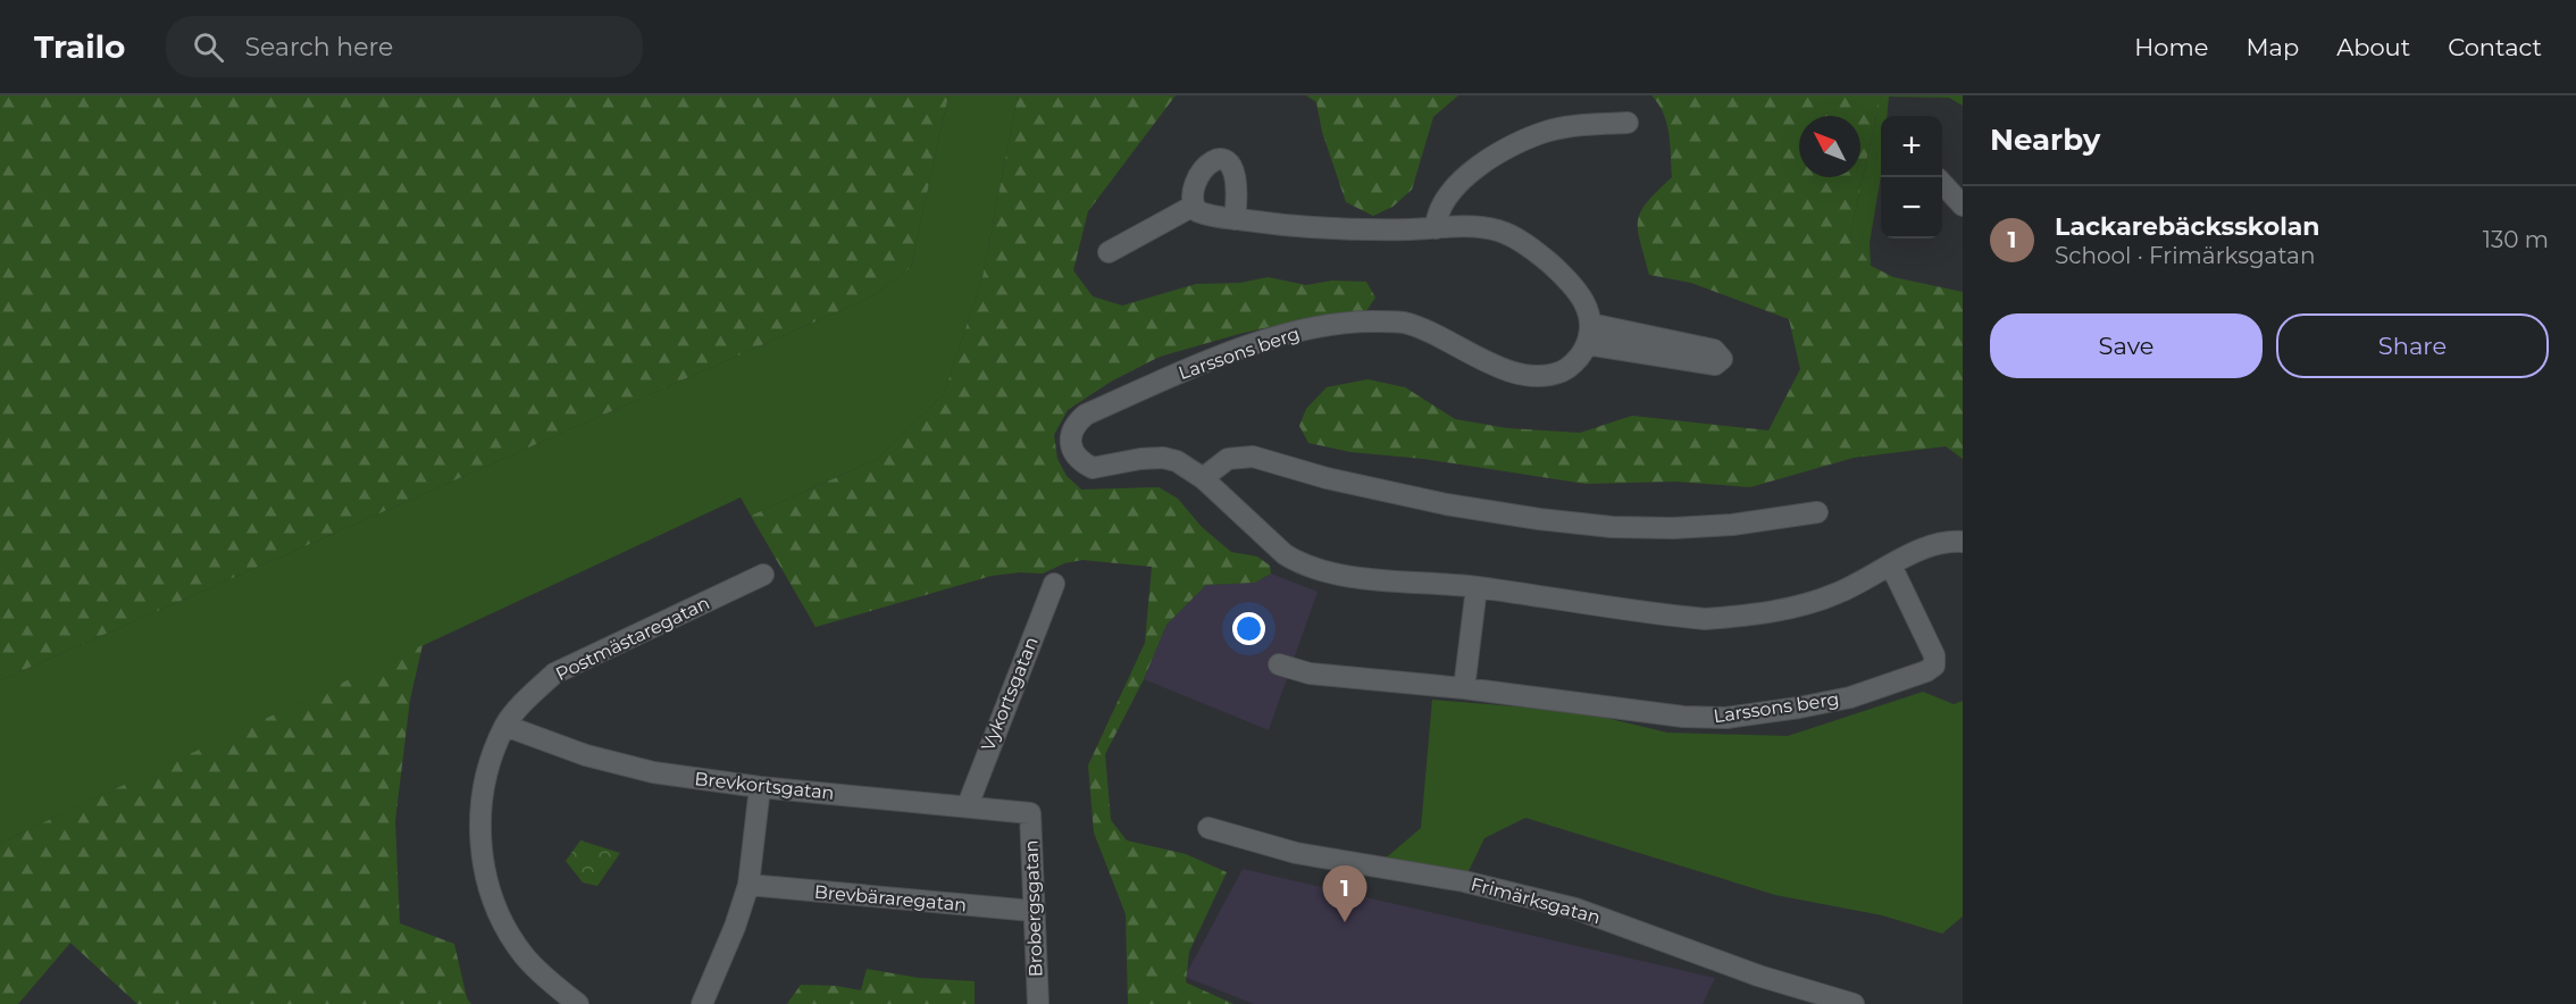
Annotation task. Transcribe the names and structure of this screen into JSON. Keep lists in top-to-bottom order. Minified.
{"streets":{"street":["Larssons berg","Postmästaregatan","Vykortsgatan","Brevkortsgatan","Brevbäraregatan","Frimärksgatan","Brobergsgatan"]},"crossings":[["Postmästaregatan","Brevkortsgatan"],["Vykortsgatan","Brevkortsgatan"],["Brevkortsgatan","Brobergsgatan"],["Brevbäraregatan","Brobergsgatan"]],"north":"top left","page":{"header":"Trailo","search":"Search here","nav":["Home","Map","About","Contact"],"heading":"Nearby","map_buttons":["+","−"],"list":[{"mark":"1","name":"Lackarebäcksskolan","note":"School · Frimärksgatan","value":"130 m"}],"buttons":["Save","Share"],"pins":"1"}}
